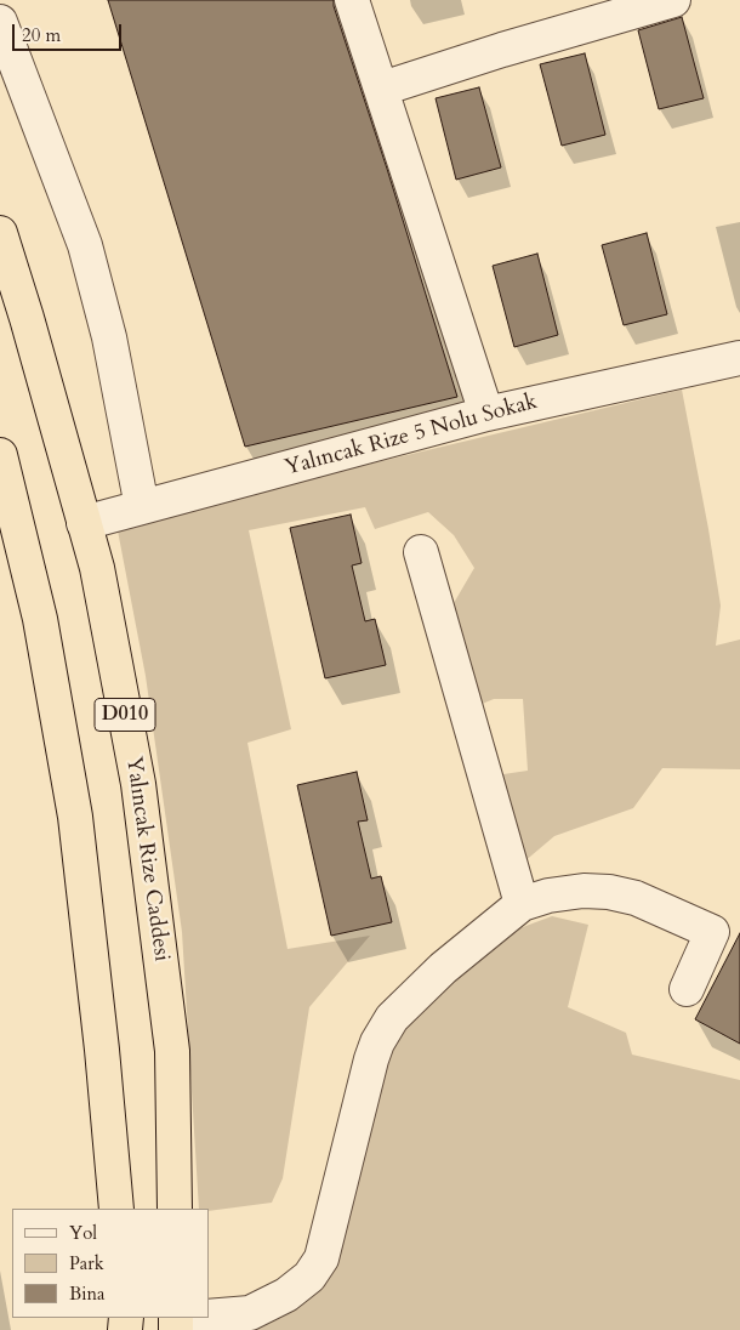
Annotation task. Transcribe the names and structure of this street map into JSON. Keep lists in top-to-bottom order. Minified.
{"streets":{"highway":["D010","Yalıncak Rize Caddesi"],"lane":["Yalıncak Rize 5 Nolu Sokak"]},"crossings":[["Yalıncak Rize 5 Nolu Sokak","Yalıncak Rize Caddesi"]],"legend":["Yol","Park","Bina"],"scale_bar":"20 m"}
